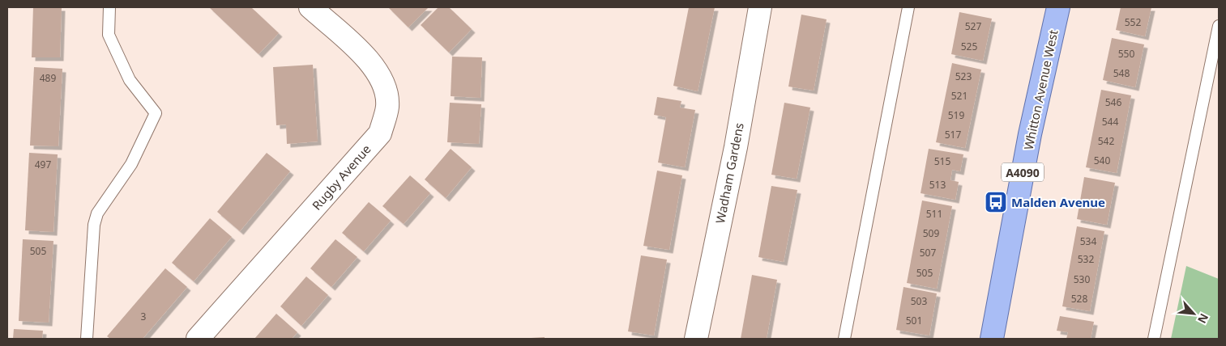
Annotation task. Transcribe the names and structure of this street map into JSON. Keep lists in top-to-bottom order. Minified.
{"streets":{"main road":["Whitton Avenue West","A4090"],"street":["Wadham Gardens","Rugby Avenue"]},"places":{"bus stop":["Malden Avenue"]},"house_numbers":["552","527","525","550","548","523","489","521","546","519","544","517","542","540","515","497","513","511","509","534","505","507","532","505","530","528","503","3","501"],"north":"bottom right"}
